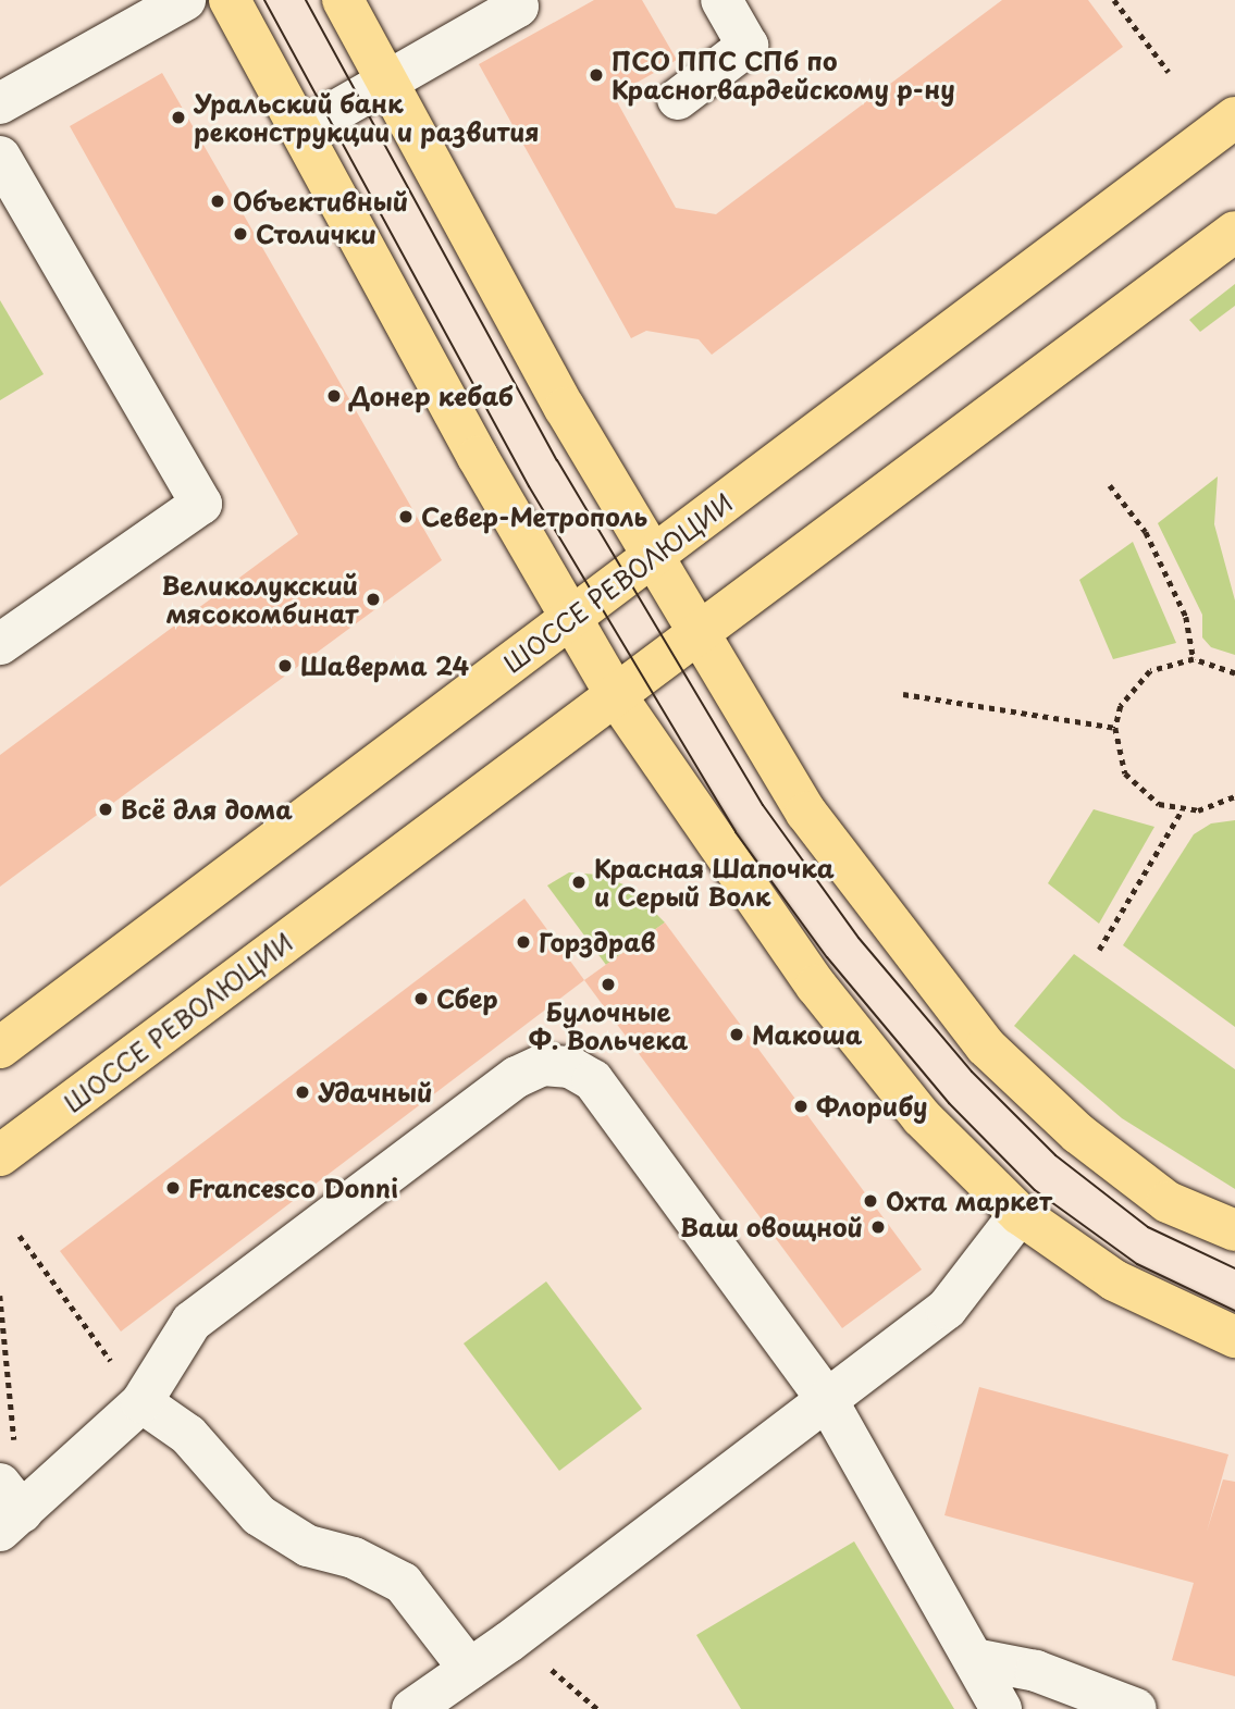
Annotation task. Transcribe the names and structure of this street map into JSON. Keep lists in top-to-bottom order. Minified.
{"streets":{"main road":["ШОССЕ РЕВОЛЮЦИИ"]},"places":["ПСО ППС СПб по Красногвардейскому р-ну","Уральский банк реконструкции и развития","Объективный","Столички","Донер кебаб","Север-Метрополь","Великолукский мясокомбинат","Шаверма 24","Всё для дома","Красная Шапочка и Серый Волк","Горздрав","Булочные Ф. Вольчека","Сбер","Макоша","Удачный","Флорибу","Francesco Donni","Охта маркет","Ваш овощной"]}
